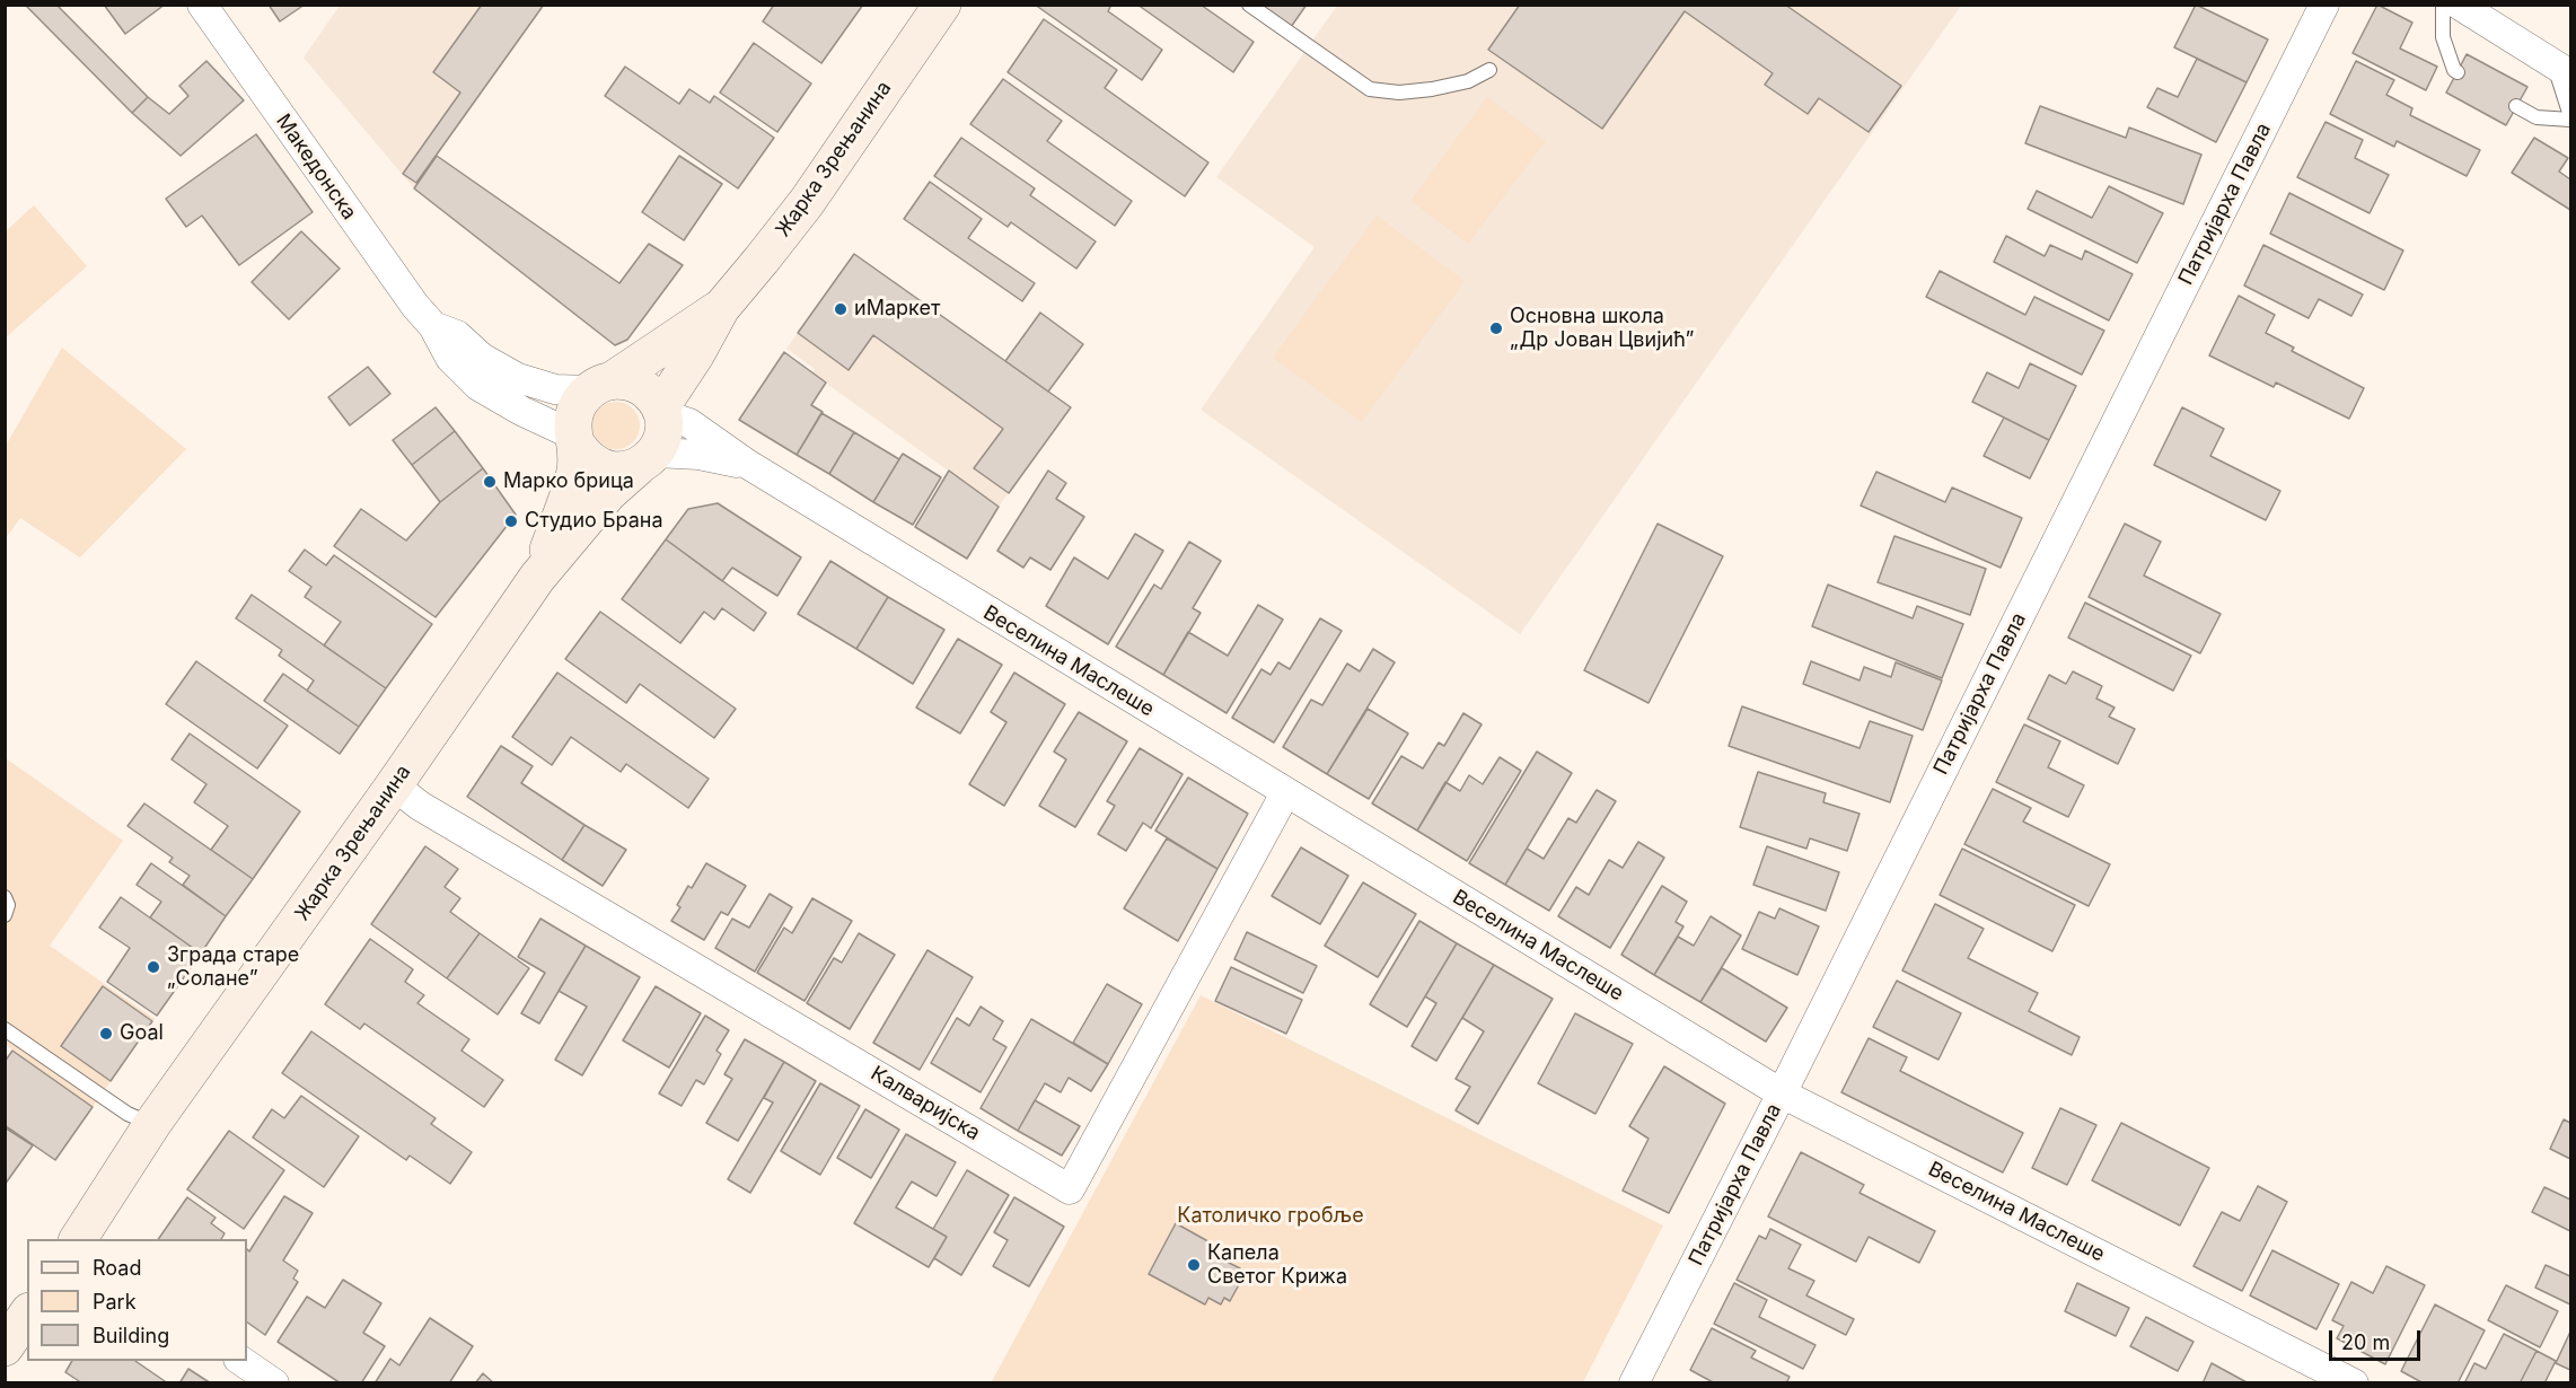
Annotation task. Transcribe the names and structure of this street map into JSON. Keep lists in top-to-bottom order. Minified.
{"streets":{"main road":["Жарка Зрењанина"],"street":["Македонска","Патријарха Павла","Веселина Маслеше","Калваријска"]},"crossings":[["Жарка Зрењанина","Македонска"],["Жарка Зрењанина","Веселина Маслеше"],["Жарка Зрењанина","Калваријска"],["Македонска","Веселина Маслеше"],["Патријарха Павла","Веселина Маслеше"],["Веселина Маслеше","Калваријска"]],"parks":["Католичко гробље"],"places":["иМаркет","Основна школа „Др Јован Цвијић”","Марко брица","Студио Брана","Зграда старе „Солане”","Goal","Капела Светог Крижа"],"legend":["Road","Park","Building"],"scale_bar":"20 m"}
